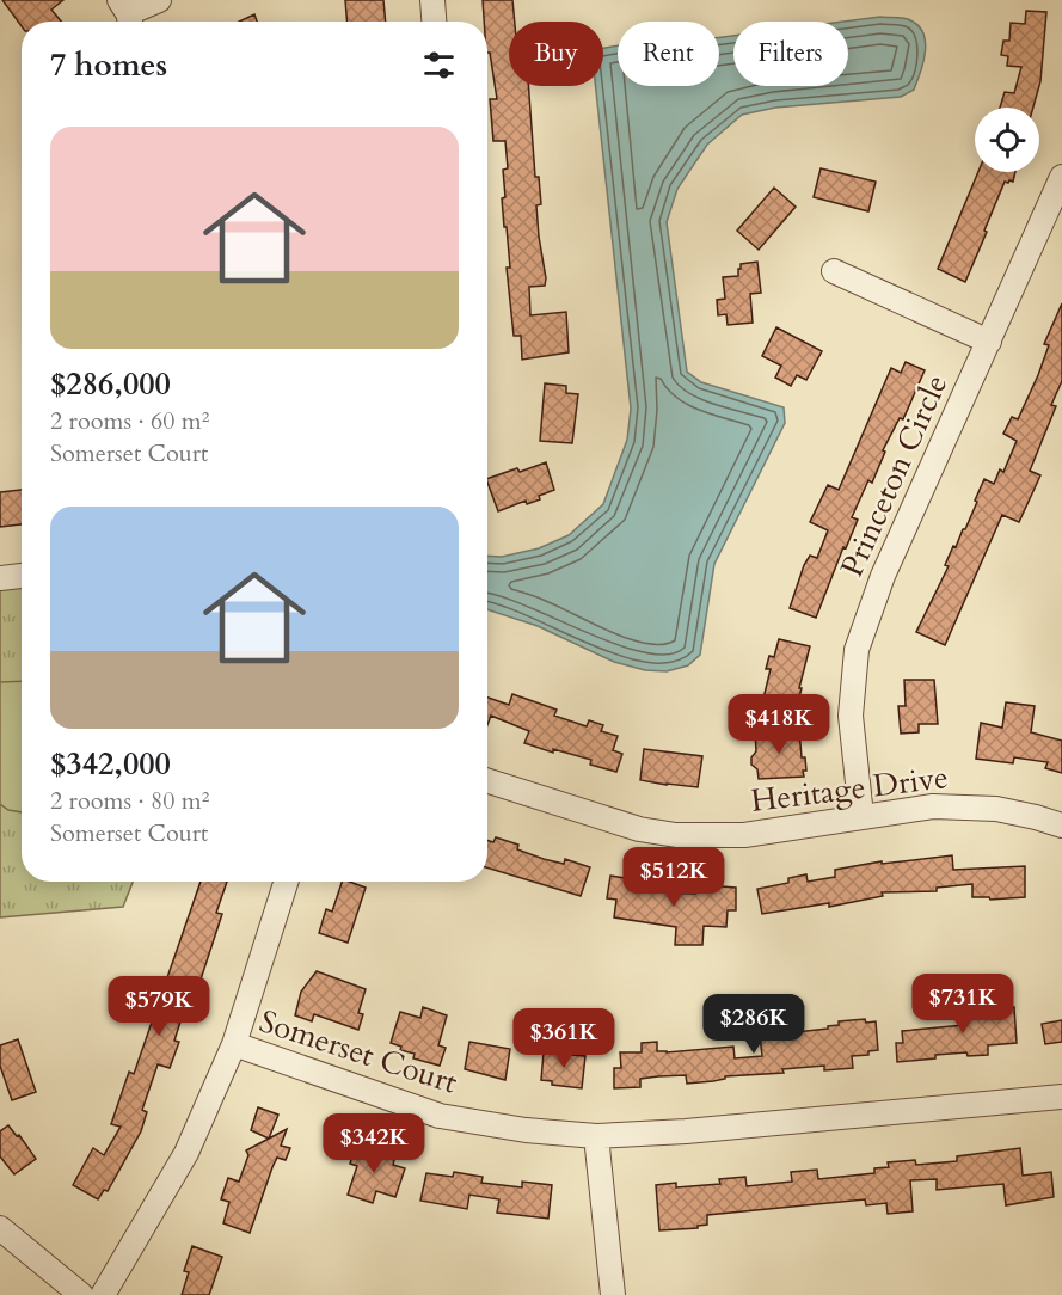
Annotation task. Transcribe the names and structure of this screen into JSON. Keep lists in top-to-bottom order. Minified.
{"streets":{"street":["Princeton Circle","Heritage Drive","Somerset Court"]},"crossings":[["Princeton Circle","Heritage Drive"]],"page":{"chip":["Buy","Rent","Filters"],"heading":"7 homes","list":[{"name":"$286,000","note":"2 rooms · 60 m² · Somerset Court"},{"name":"$342,000","note":"2 rooms · 80 m² · Somerset Court"}],"price":["$418K","$512K","$731K","$579K","$286K","$361K","$342K"]}}
